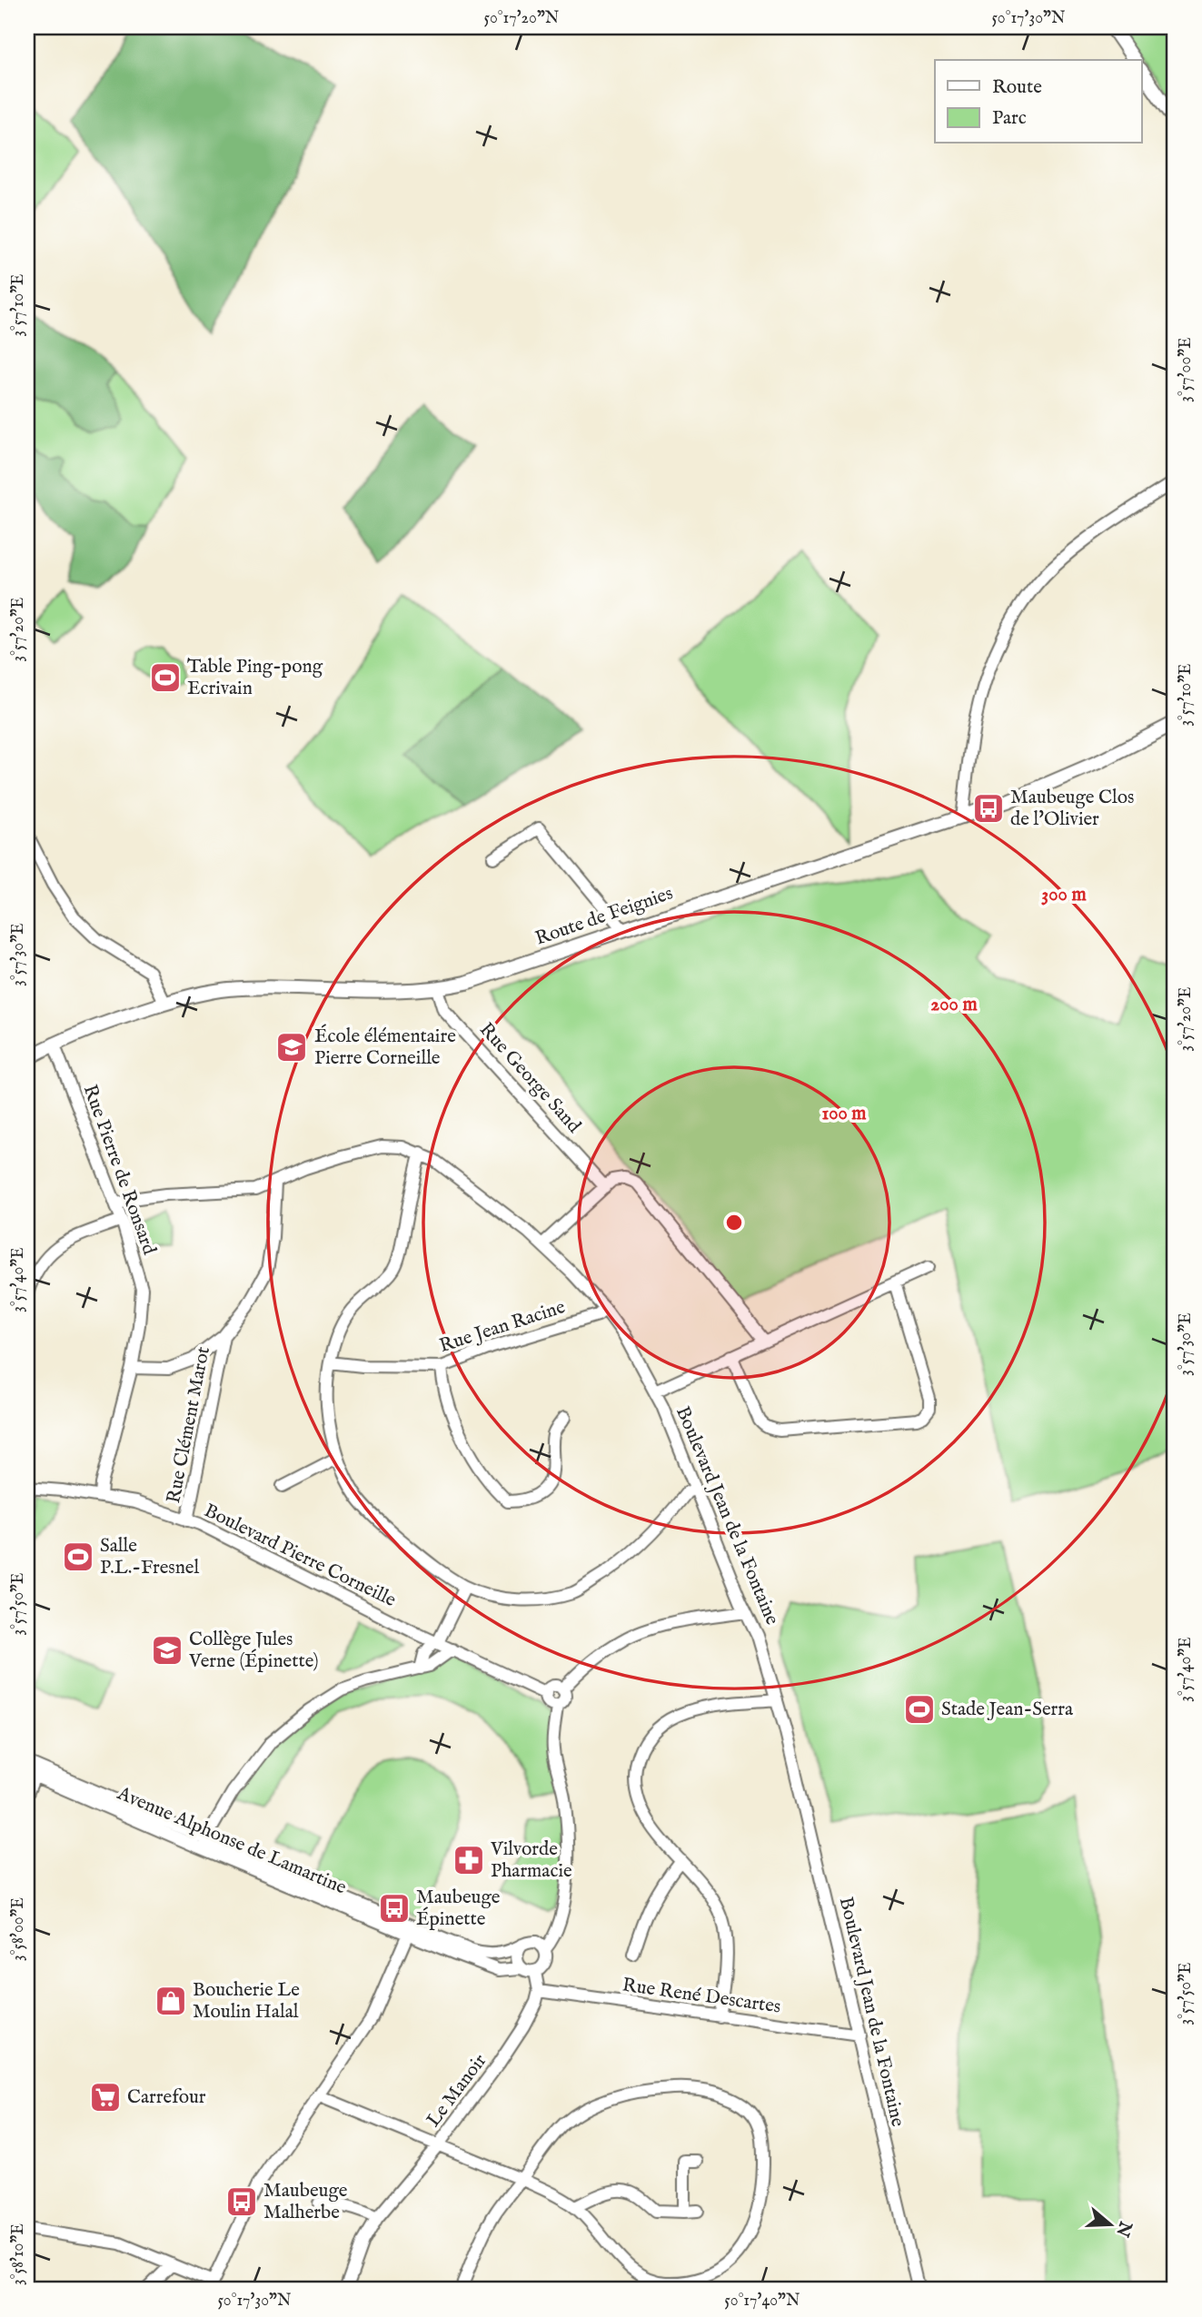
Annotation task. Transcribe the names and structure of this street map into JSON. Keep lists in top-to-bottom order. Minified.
{"streets":{"street":["Route de Feignies","Rue George Sand","Rue Pierre de Ronsard","Rue Jean Racine","Rue Clément Marot","Boulevard Jean de la Fontaine","Boulevard Pierre Corneille","Avenue Alphonse de Lamartine","Rue René Descartes","Le Manoir"]},"crossings":[["Route de Feignies","Rue George Sand"],["Route de Feignies","Rue Pierre de Ronsard"],["Rue Pierre de Ronsard","Boulevard Jean de la Fontaine"],["Rue Pierre de Ronsard","Boulevard Pierre Corneille"],["Rue Jean Racine","Boulevard Jean de la Fontaine"],["Rue Clément Marot","Boulevard Pierre Corneille"],["Boulevard Jean de la Fontaine","Rue René Descartes"],["Rue René Descartes","Le Manoir"]],"places":{"sports":["Table Ping-pong Ecrivain","Salle P.L.-Fresnel","Stade Jean-Serra"],"bus stop":["Maubeuge Clos de l'Olivier","Maubeuge Épinette","Maubeuge Malherbe"],"school or university":["École élémentaire Pierre Corneille","Collège Jules Verne (Épinette)"],"pharmacy":["Vilvorde Pharmacie"],"shop":["Boucherie Le Moulin Halal"],"supermarket":["Carrefour"]},"legend":["Route","Parc"],"north":"right","coordinates":["50°17'20\"N","50°17'30\"N","3°57'10\"E","3°57'00\"E","3°57'20\"E","3°57'30\"E","3°57'40\"E","3°57'50\"E","3°58'00\"E","3°58'10\"E","50°17'40\"N"],"rings":["300 m","200 m","100 m"]}
